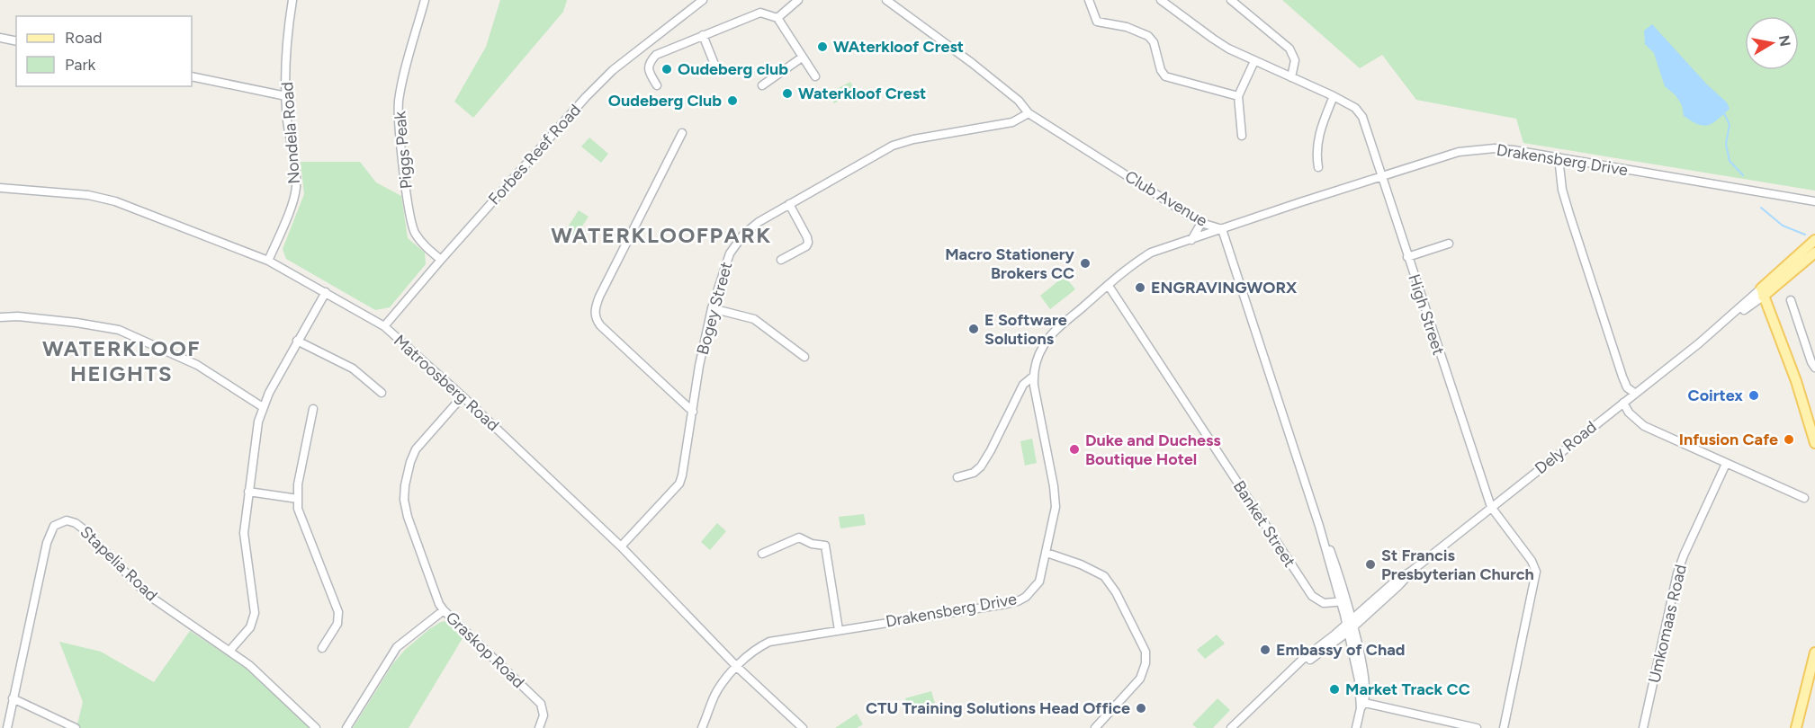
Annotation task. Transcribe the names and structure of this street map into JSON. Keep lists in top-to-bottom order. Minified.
{"streets":{"main road":["Dely Road"],"street":["Nondela Road","Piggs Peak","Forbes Reef Road","Drakensberg Drive","Club Avenue","Bogey Street","High Street","Matroosberg Road","Banket Street","Stapelia Road","Umkomaas Road","Graskop Road"]},"crossings":[["Nondela Road","Matroosberg Road"],["Piggs Peak","Forbes Reef Road"],["Forbes Reef Road","Matroosberg Road"],["Drakensberg Drive","Club Avenue"],["Drakensberg Drive","High Street"],["Drakensberg Drive","Matroosberg Road"],["Drakensberg Drive","Banket Street"],["Club Avenue","Bogey Street"],["Club Avenue","Dely Road"],["Club Avenue","Banket Street"],["Bogey Street","Matroosberg Road"],["High Street","Dely Road"],["Matroosberg Road","Graskop Road"]],"districts":["WATERKLOOFPARK","WATERKLOOF HEIGHTS"],"places":["WAterkloof Crest","Oudeberg club","Waterkloof Crest","Oudeberg Club","Macro Stationery Brokers CC","ENGRAVINGWORX","E Software Solutions","Coirtex","Infusion Cafe","Duke and Duchess Boutique Hotel","St Francis Presbyterian Church","Embassy of Chad","Market Track CC","CTU Training Solutions Head Office"],"legend":["Road","Park"],"north":"right"}
